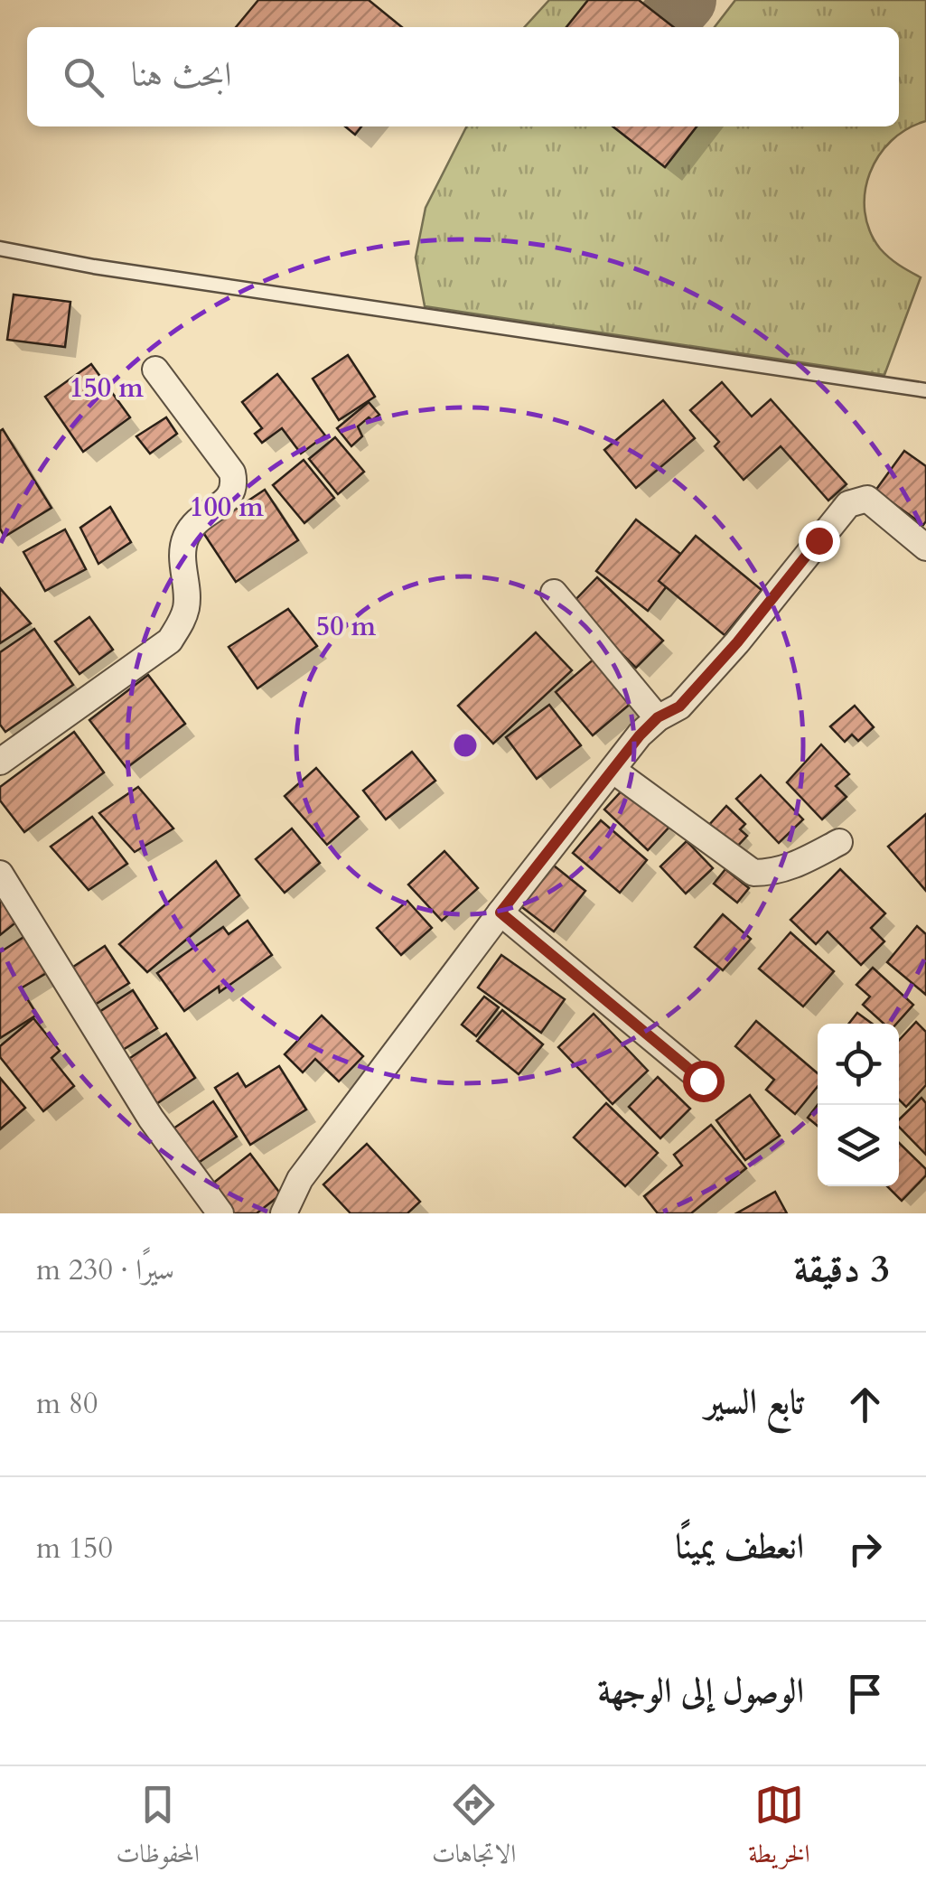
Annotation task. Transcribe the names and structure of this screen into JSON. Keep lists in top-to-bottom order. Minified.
{"page":{"search":"ابحث هنا","heading":["3 دقيقة","سيرًا · 230 m"],"list":[["تابع السير","80 m"],["انعطف يمينًا","150 m"],"الوصول إلى الوجهة"],"nav":["الخريطة","الاتجاهات","المحفوظات"]},"rings":["150 m","100 m","50 m"]}
